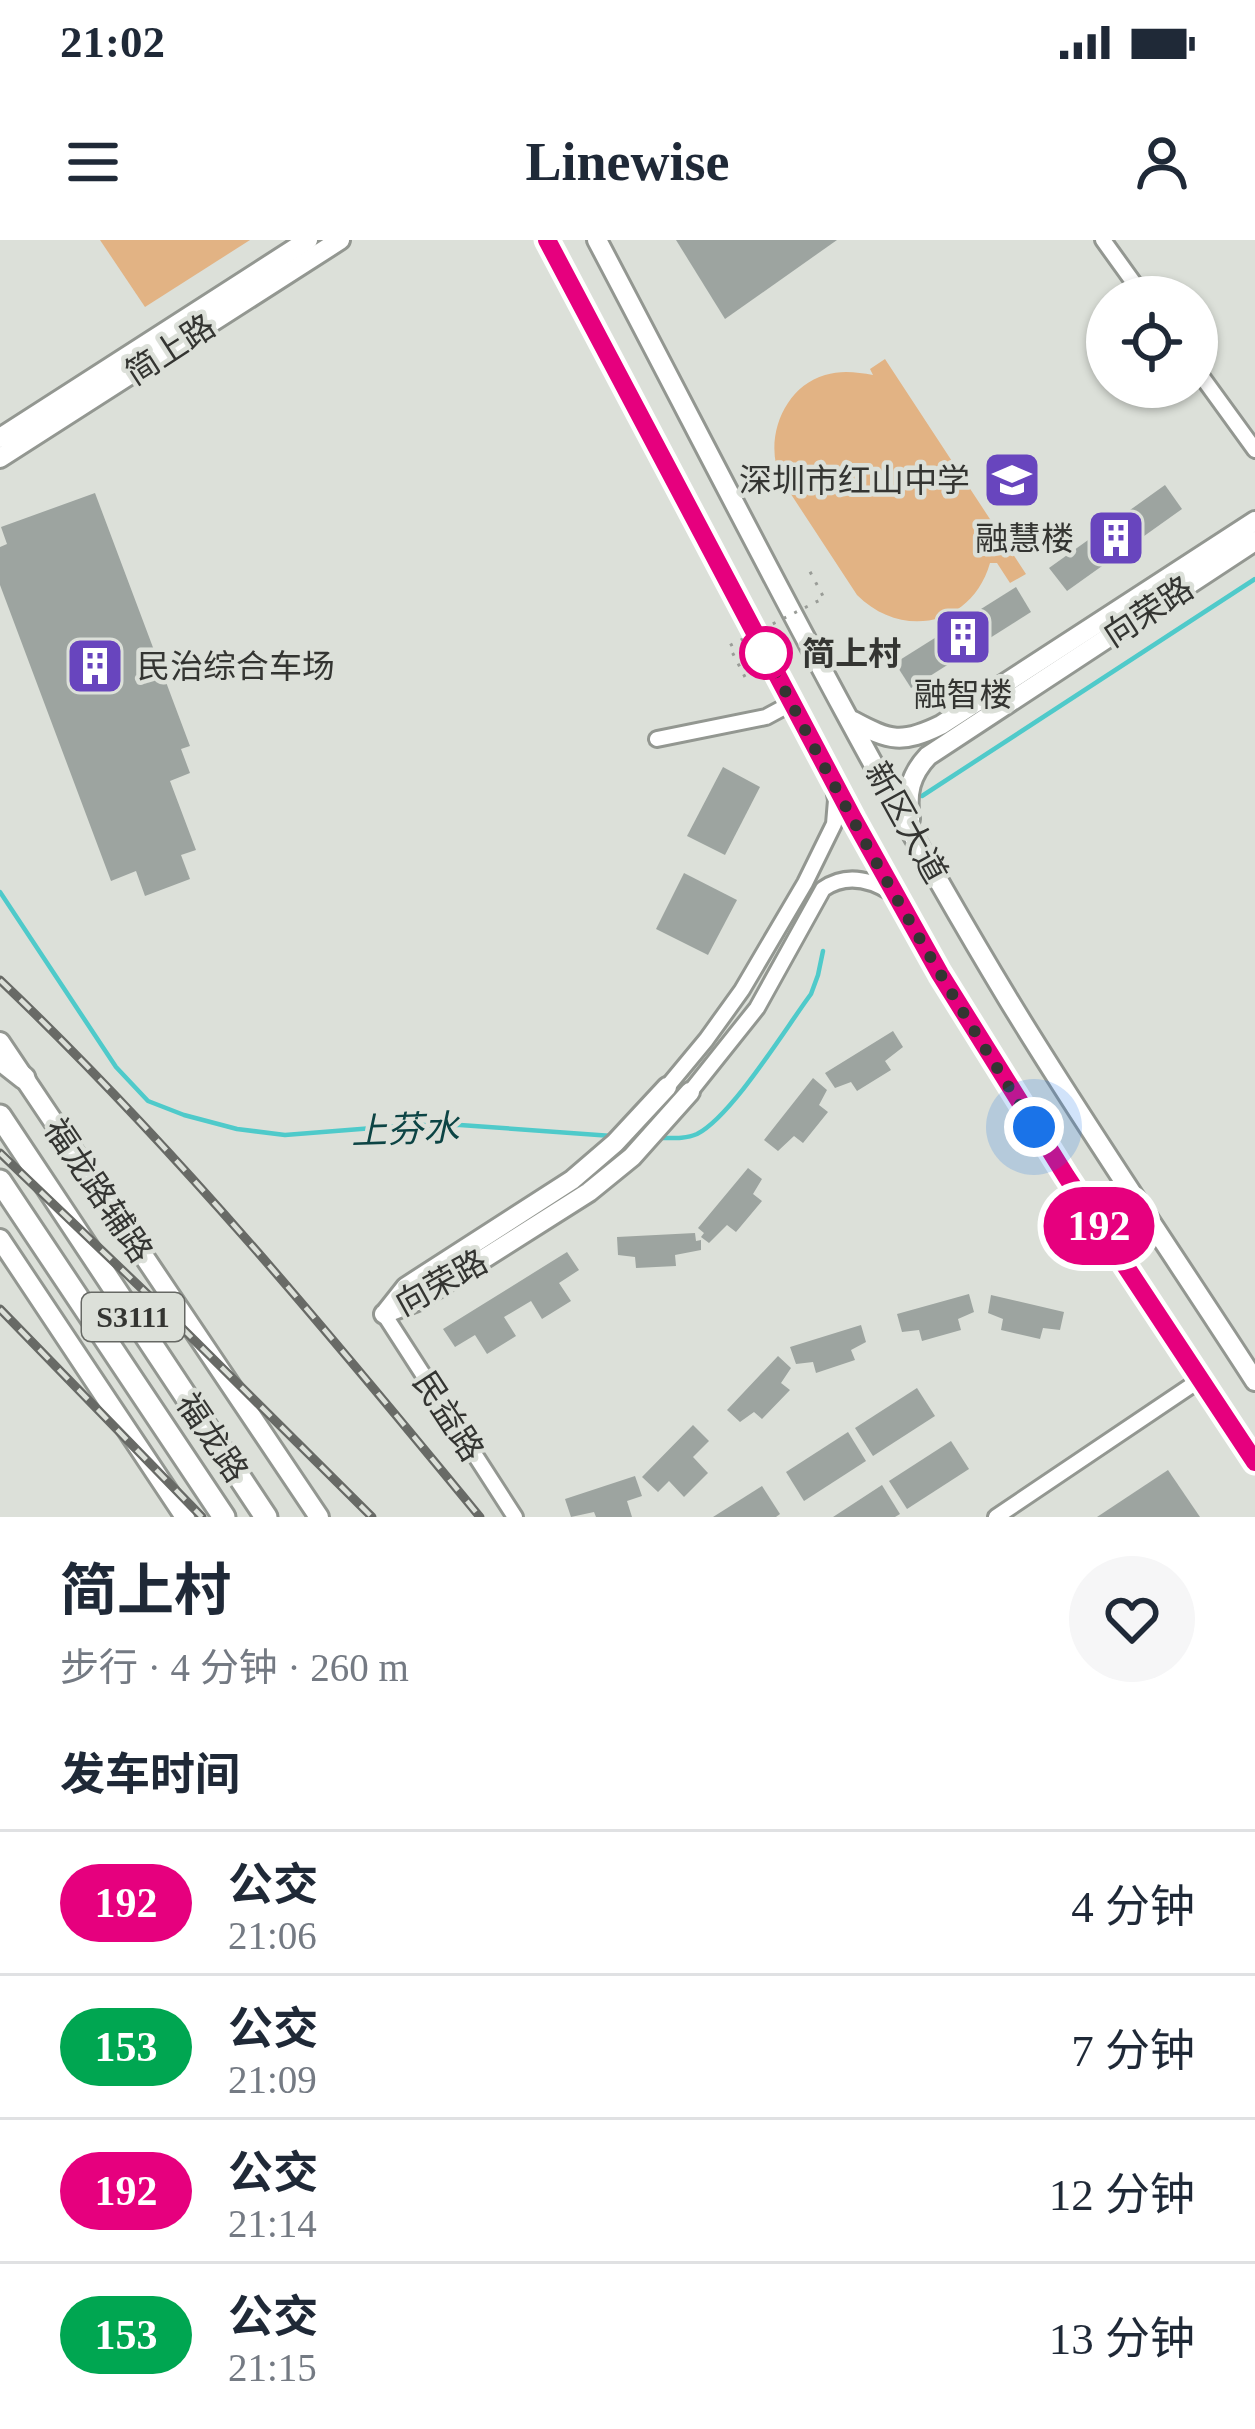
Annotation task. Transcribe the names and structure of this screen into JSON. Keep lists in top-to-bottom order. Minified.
{"streets":{"highway":["S3111","福龙路"],"main road":["简上路","向荣路","新区大道","福龙路辅路"],"street":["民益路"]},"crossings":[["向荣路","新区大道"],["向荣路","民益路"]],"water":["上芬水"],"places":{"school or university":["深圳市红山中学"],"building":["融慧楼","融智楼","民治综合车场"],"other":["简上村"]},"lines":["bus line 192"],"page":{"status":"21:02","header":"Linewise","on_map":"192","heading":[["简上村","步行 · 4 分钟 · 260 m"],"发车时间"],"list":[{"mark":"192","name":"公交","note":"21:06","value":"4 分钟"},{"mark":"153","name":"公交","note":"21:09","value":"7 分钟"},{"mark":"192","name":"公交","note":"21:14","value":"12 分钟"},{"mark":"153","name":"公交","note":"21:15","value":"13 分钟"}]}}
